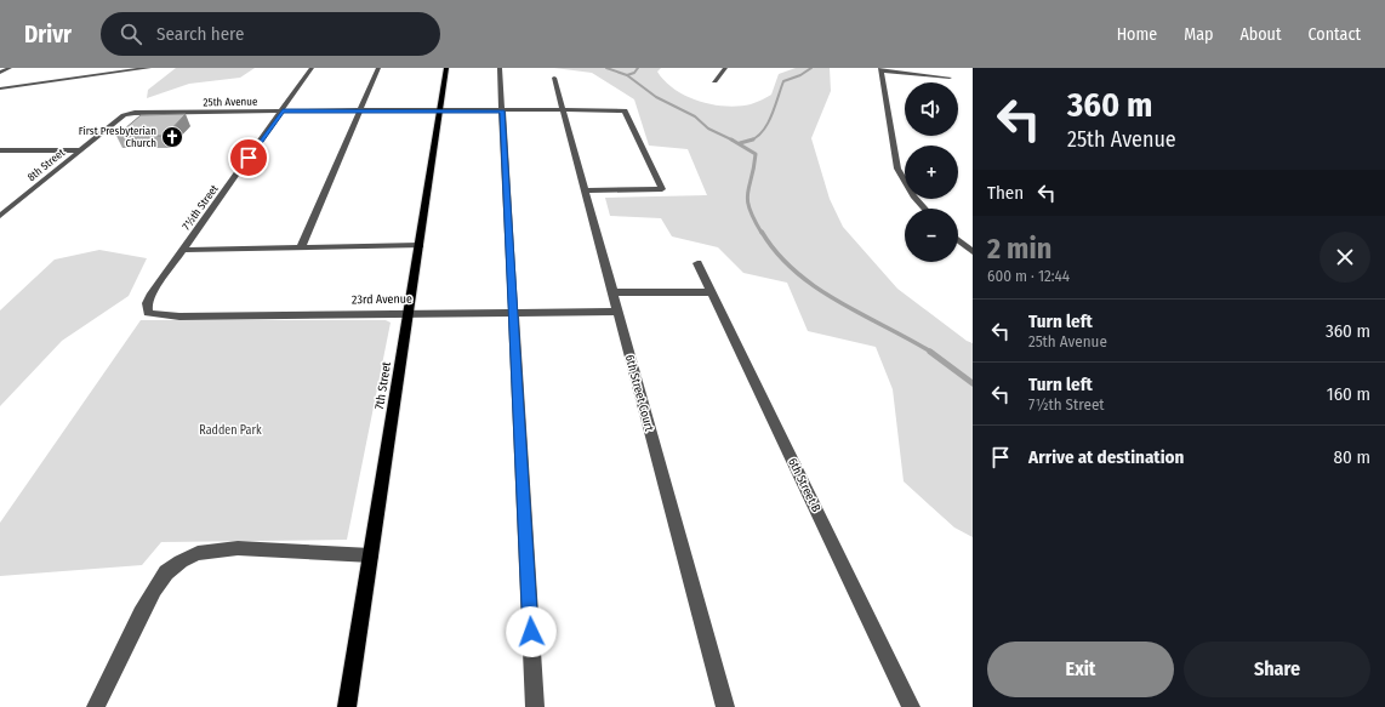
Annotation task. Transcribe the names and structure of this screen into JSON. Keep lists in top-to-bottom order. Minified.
{"streets":{"main road":["7th Street"],"street":["25th Avenue","8th Street","7½th Street","23rd Avenue","6th Street Court","6th Street B"]},"crossings":[["25th Avenue","8th Street"],["25th Avenue","7½th Street"],["25th Avenue","7th Street"],["25th Avenue","6th Street Court"],["7½th Street","23rd Avenue"],["23rd Avenue","7th Street"],["23rd Avenue","6th Street Court"]],"parks":["Radden Park"],"places":{"church":["First Presbyterian Church"]},"page":{"header":"Drivr","search":"Search here","nav":["Home","Map","About","Contact"],"turn":["360 m","25th Avenue"],"map_buttons":["+","−"],"then":"Then","heading":["2 min","600 m · 12:44"],"list":[{"name":"Turn left","note":"25th Avenue","value":"360 m"},{"name":"Turn left","note":"7½th Street","value":"160 m"},{"name":"Arrive at destination","value":"80 m"}],"buttons":["Exit","Share"]}}
